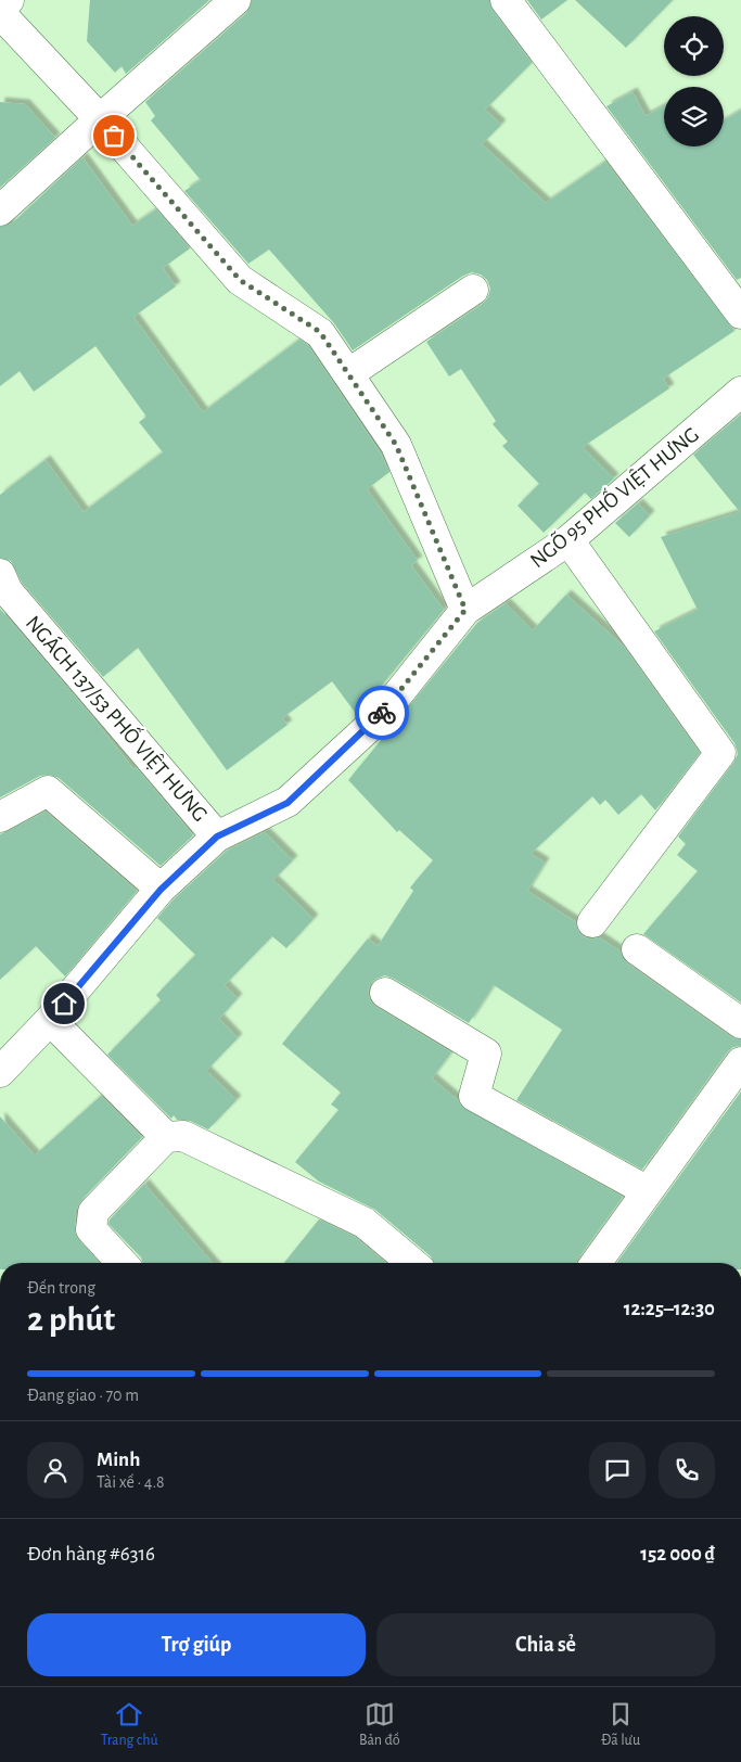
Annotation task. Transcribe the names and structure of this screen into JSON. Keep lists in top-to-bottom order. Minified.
{"streets":{"street":["NGÕ 95 PHỐ VIỆT HƯNG","NGÁCH 137/53 PHỐ VIỆT HƯNG"]},"crossings":[["NGÕ 95 PHỐ VIỆT HƯNG","NGÁCH 137/53 PHỐ VIỆT HƯNG"]],"page":{"heading":["2 phút","Đến trong","12:25–12:30"],"panel":["Minh","Tài xế · 4.8","Đơn hàng #6316","152 000 ₫"],"bar":"Đang giao · 70 m","buttons":["Trợ giúp","Chia sẻ"],"tabs":["Trang chủ","Bản đồ","Đã lưu"]}}
